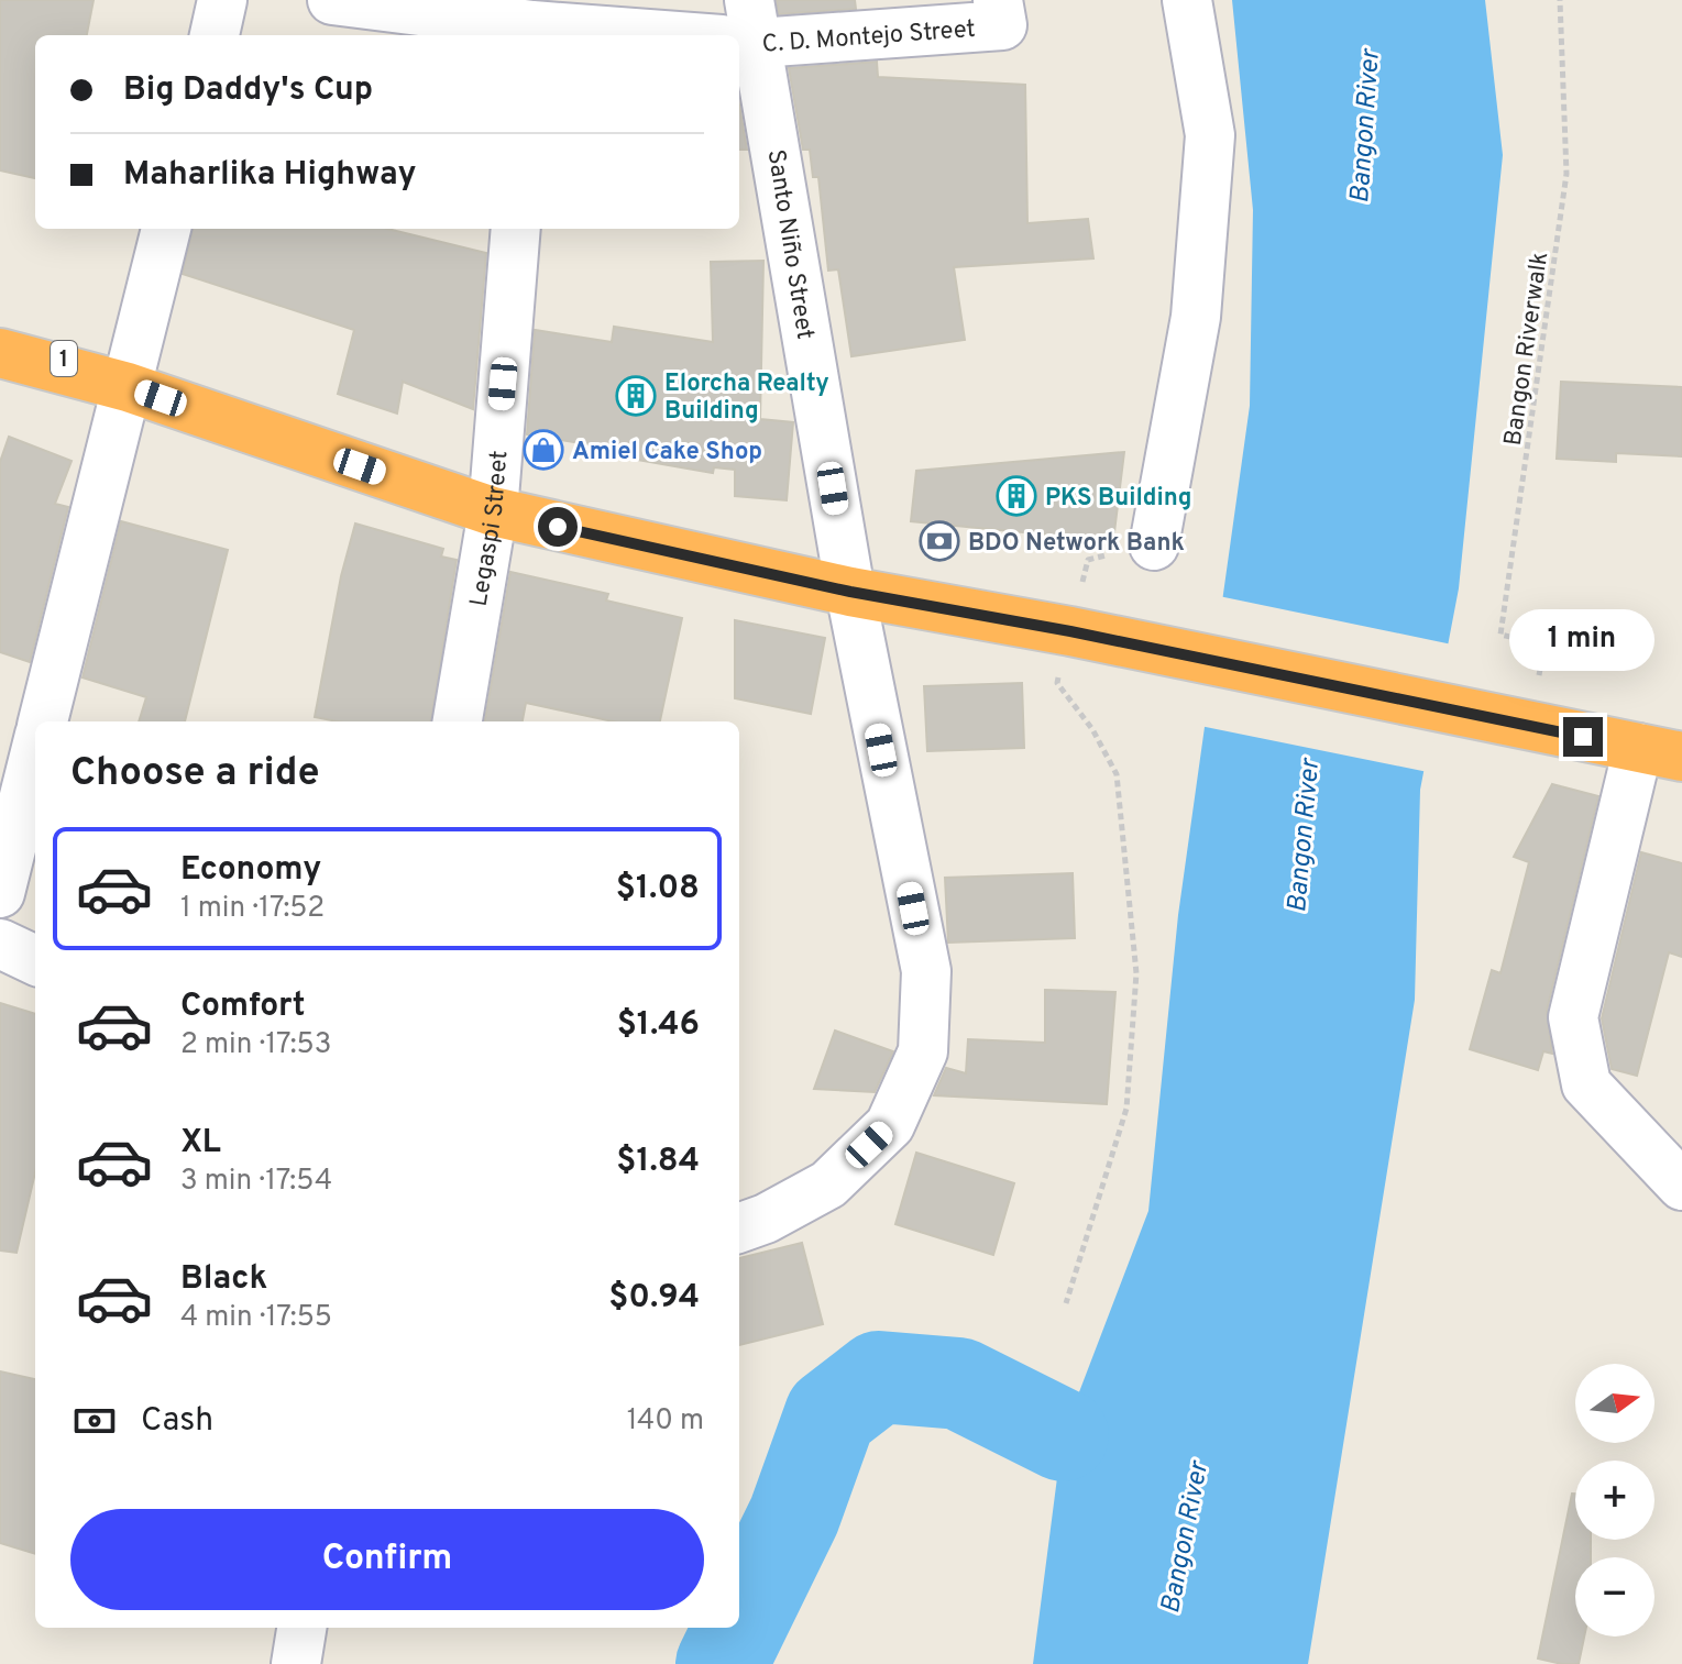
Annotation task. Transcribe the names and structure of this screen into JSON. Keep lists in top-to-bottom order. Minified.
{"streets":{"highway":["1"],"street":["C. D. Montejo Street","Santo Niño Street","Legaspi Street"],"path":["Bangon Riverwalk"]},"crossings":[["C. D. Montejo Street","Santo Niño Street"],["Santo Niño Street","1"],["1","Legaspi Street"]],"water":["Bangon River"],"places":{"building":["Elorcha Realty Building","PKS Building"],"shop":["Amiel Cake Shop"],"bank":["BDO Network Bank"]},"north":"right","page":{"banner":["Big Daddy's Cup","Maharlika Highway"],"bubble":"1 min","heading":"Choose a ride","list":[{"name":"Economy","note":"1 min · 17:52","value":"$1.08"},{"name":"Comfort","note":"2 min · 17:53","value":"$1.46"},{"name":"XL","note":"3 min · 17:54","value":"$1.84"},{"name":"Black","note":"4 min · 17:55","value":"$0.94"}],"map_buttons":["+","−"],"pay":["Cash","140 m"],"buttons":"Confirm"}}
